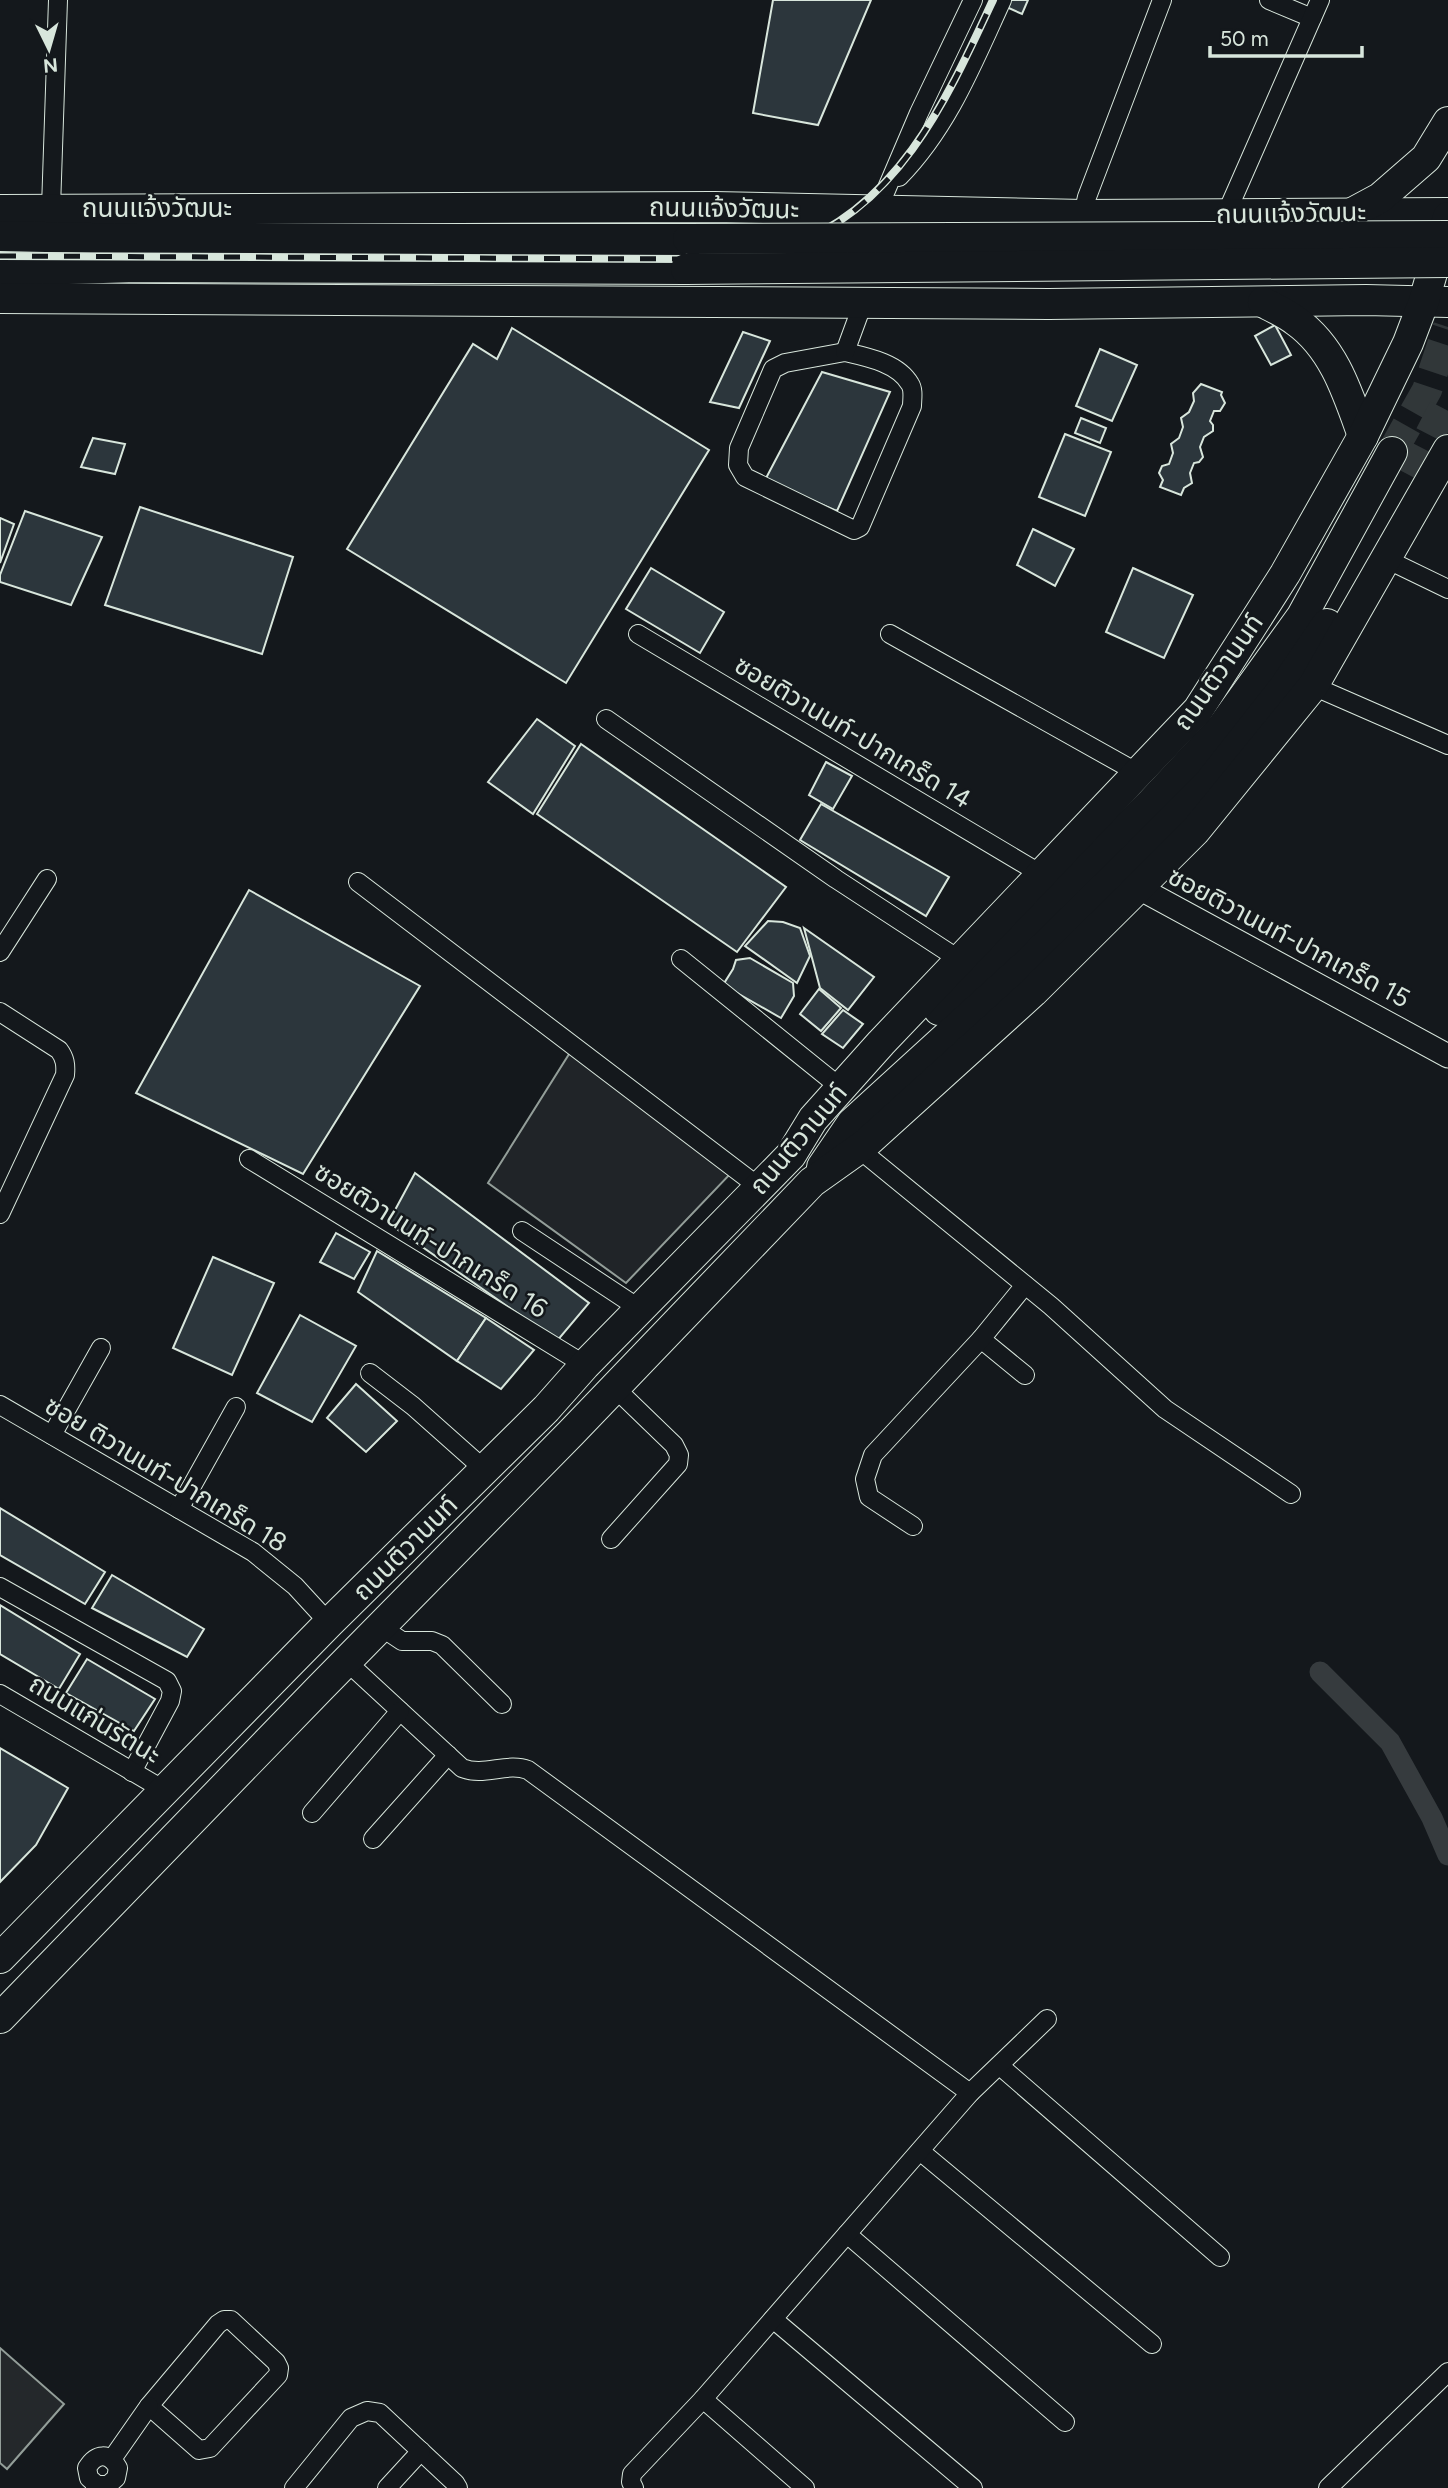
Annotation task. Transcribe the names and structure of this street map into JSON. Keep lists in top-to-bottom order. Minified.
{"streets":{"main road":["ถนนแจ้งวัฒนะ","ถนนติวานนท์"],"street":["ซอยติวานนท์-ปากเกร็ด 14","ซอยติวานนท์-ปากเกร็ด 15","ซอยติวานนท์-ปากเกร็ด 16","ซอย ติวานนท์-ปากเกร็ด 18","ถนนแก่นรัตนะ"]},"crossings":[["ถนนแจ้งวัฒนะ","ถนนติวานนท์"],["ถนนติวานนท์","ซอยติวานนท์-ปากเกร็ด 14"],["ถนนติวานนท์","ซอยติวานนท์-ปากเกร็ด 15"],["ถนนติวานนท์","ซอยติวานนท์-ปากเกร็ด 16"],["ถนนติวานนท์","ซอย ติวานนท์-ปากเกร็ด 18"],["ถนนติวานนท์","ถนนแก่นรัตนะ"]],"scale_bar":"50 m","north":"bottom"}
